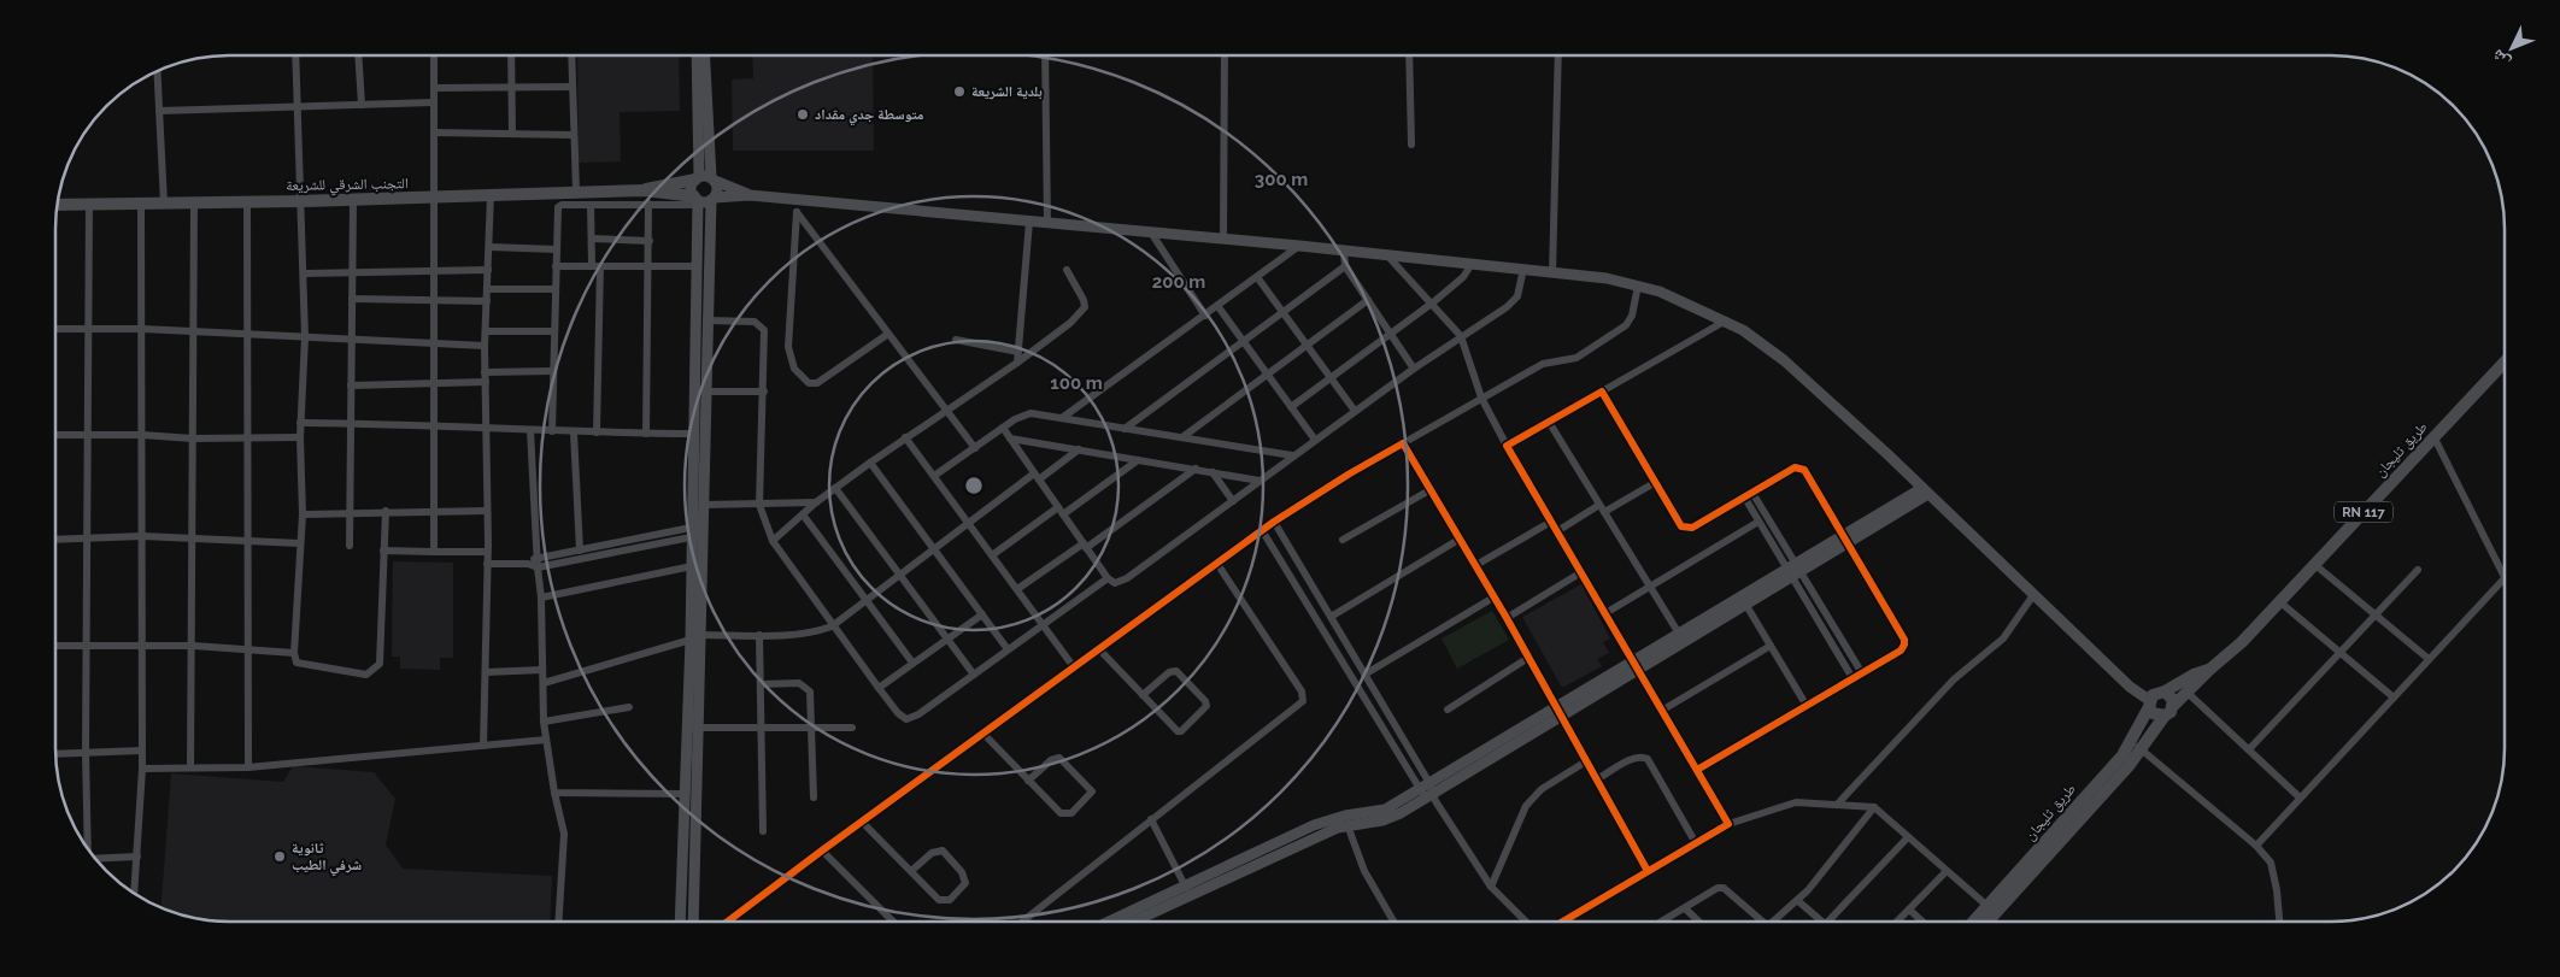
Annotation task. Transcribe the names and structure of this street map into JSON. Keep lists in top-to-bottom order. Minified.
{"streets":{"main road":["التجنب الشرقي للشريعة","طريق ثليجان","RN 117"]},"places":["بلدية الشريعة","متوسطة جدي مقداد","ثانوية شرفي الطيب"],"north":"bottom left","rings":["300 m","200 m","100 m"]}
